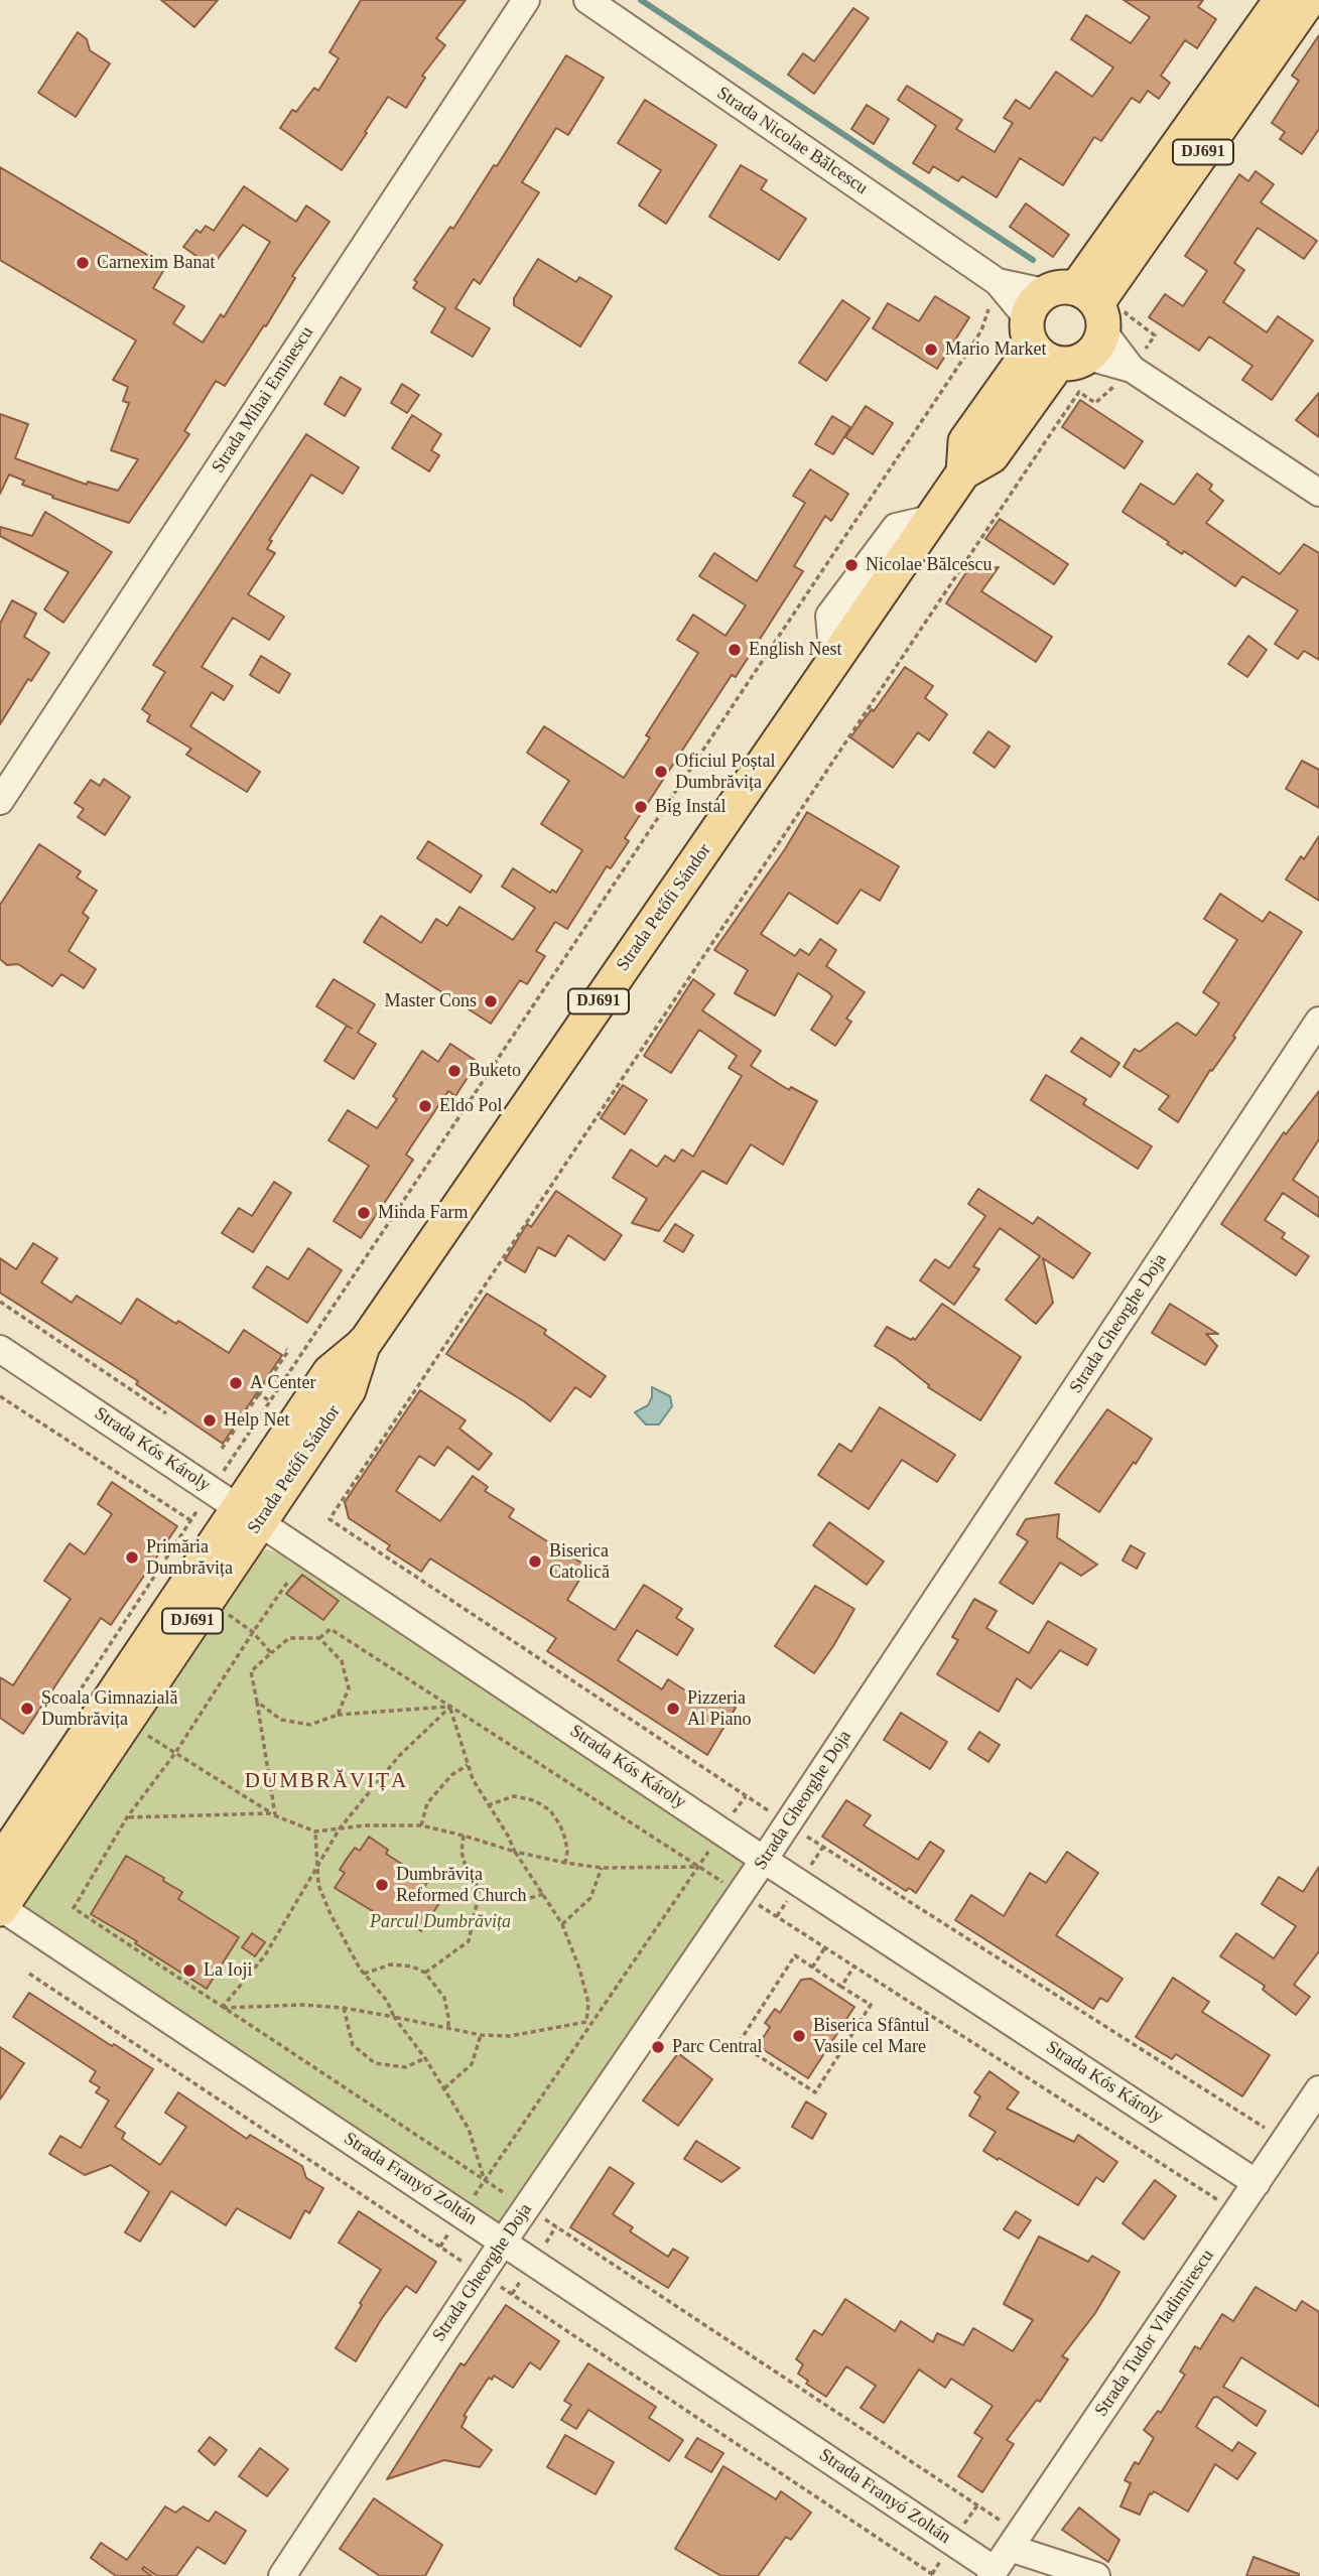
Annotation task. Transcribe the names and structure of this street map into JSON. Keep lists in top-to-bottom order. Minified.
{"streets":{"main road":["DJ691","Strada Petőfi Sándor"],"street":["Strada Nicolae Bălcescu","Strada Mihai Eminescu","Strada Gheorghe Doja","Strada Kós Károly","Strada Franyó Zoltán","Strada Tudor Vladimirescu"]},"crossings":[["Strada Nicolae Bălcescu","Strada Petőfi Sándor"],["Strada Petőfi Sándor","Strada Kós Károly"],["Strada Petőfi Sándor","Strada Franyó Zoltán"],["Strada Gheorghe Doja","Strada Kós Károly"],["Strada Gheorghe Doja","Strada Franyó Zoltán"],["Strada Kós Károly","Strada Tudor Vladimirescu"],["Strada Franyó Zoltán","Strada Tudor Vladimirescu"]],"districts":["DUMBRĂVIȚA"],"parks":["Parcul Dumbrăvița"],"places":["Carnexim Banat","Mario Market","Nicolae Bălcescu","English Nest","Oficiul Poștal Dumbrăvița","Big Instal","Master Cons","Buketo","Eldo Pol","Minda Farm","A Center","Help Net","Primăria Dumbrăvița","Biserica Catolică","Școala Gimnazială Dumbrăvița","Pizzeria Al Piano","Dumbrăvița Reformed Church","La Ioji","Biserica Sfântul Vasile cel Mare","Parc Central"]}
